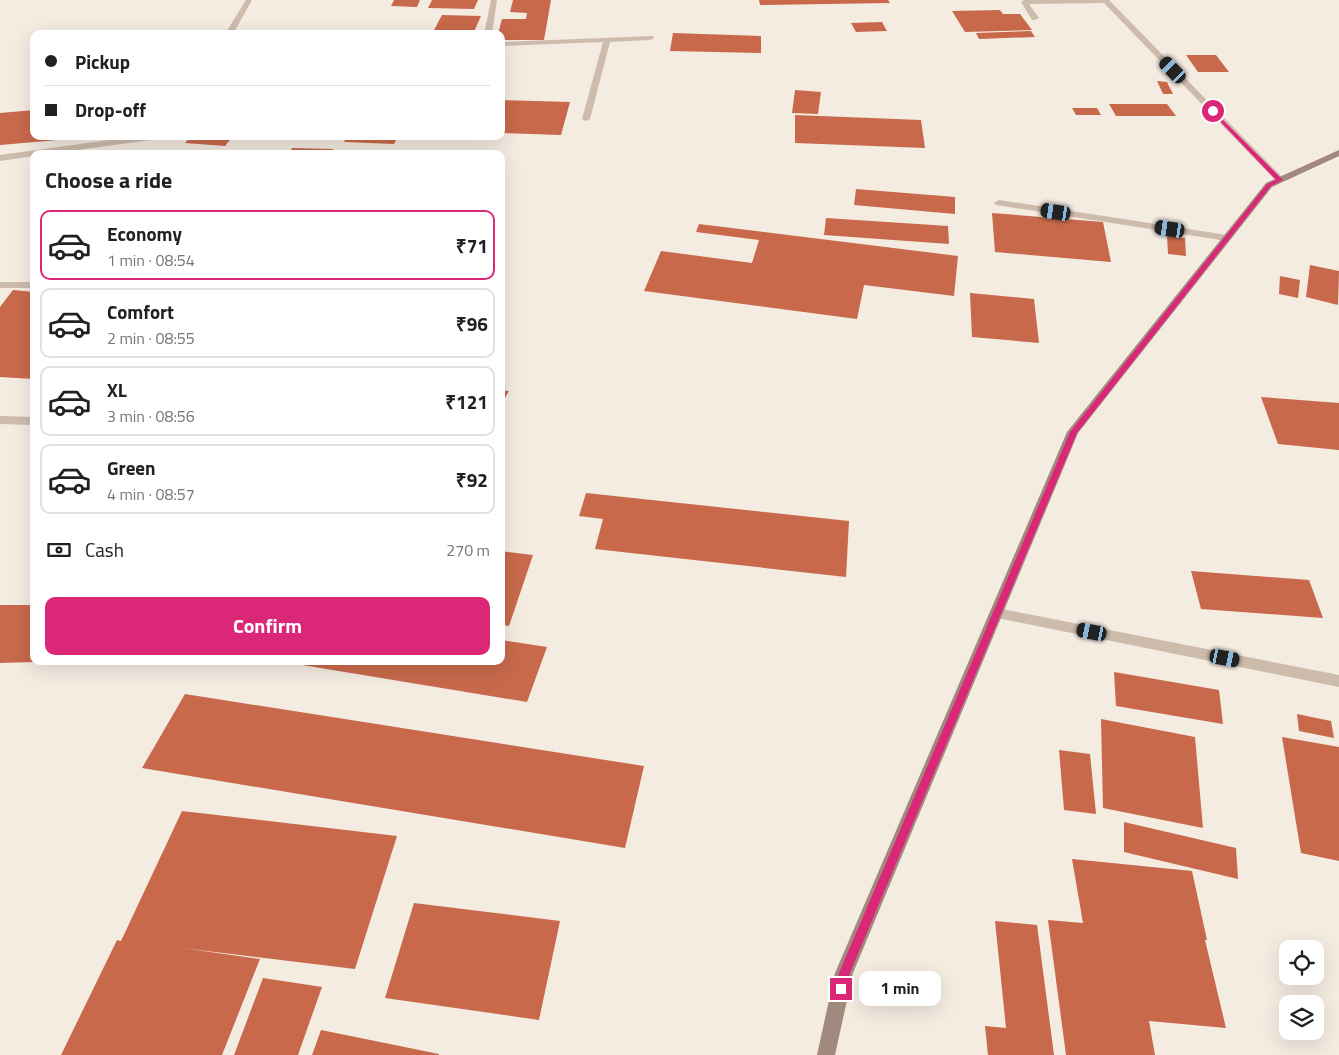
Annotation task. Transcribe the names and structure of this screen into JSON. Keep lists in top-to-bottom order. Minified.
{"page":{"banner":["Pickup","Drop-off"],"heading":"Choose a ride","list":[{"name":"Economy","note":"1 min · 08:54","value":"₹71"},{"name":"Comfort","note":"2 min · 08:55","value":"₹96"},{"name":"XL","note":"3 min · 08:56","value":"₹121"},{"name":"Green","note":"4 min · 08:57","value":"₹92"}],"pay":["Cash","270 m"],"buttons":"Confirm","bubble":"1 min"}}
